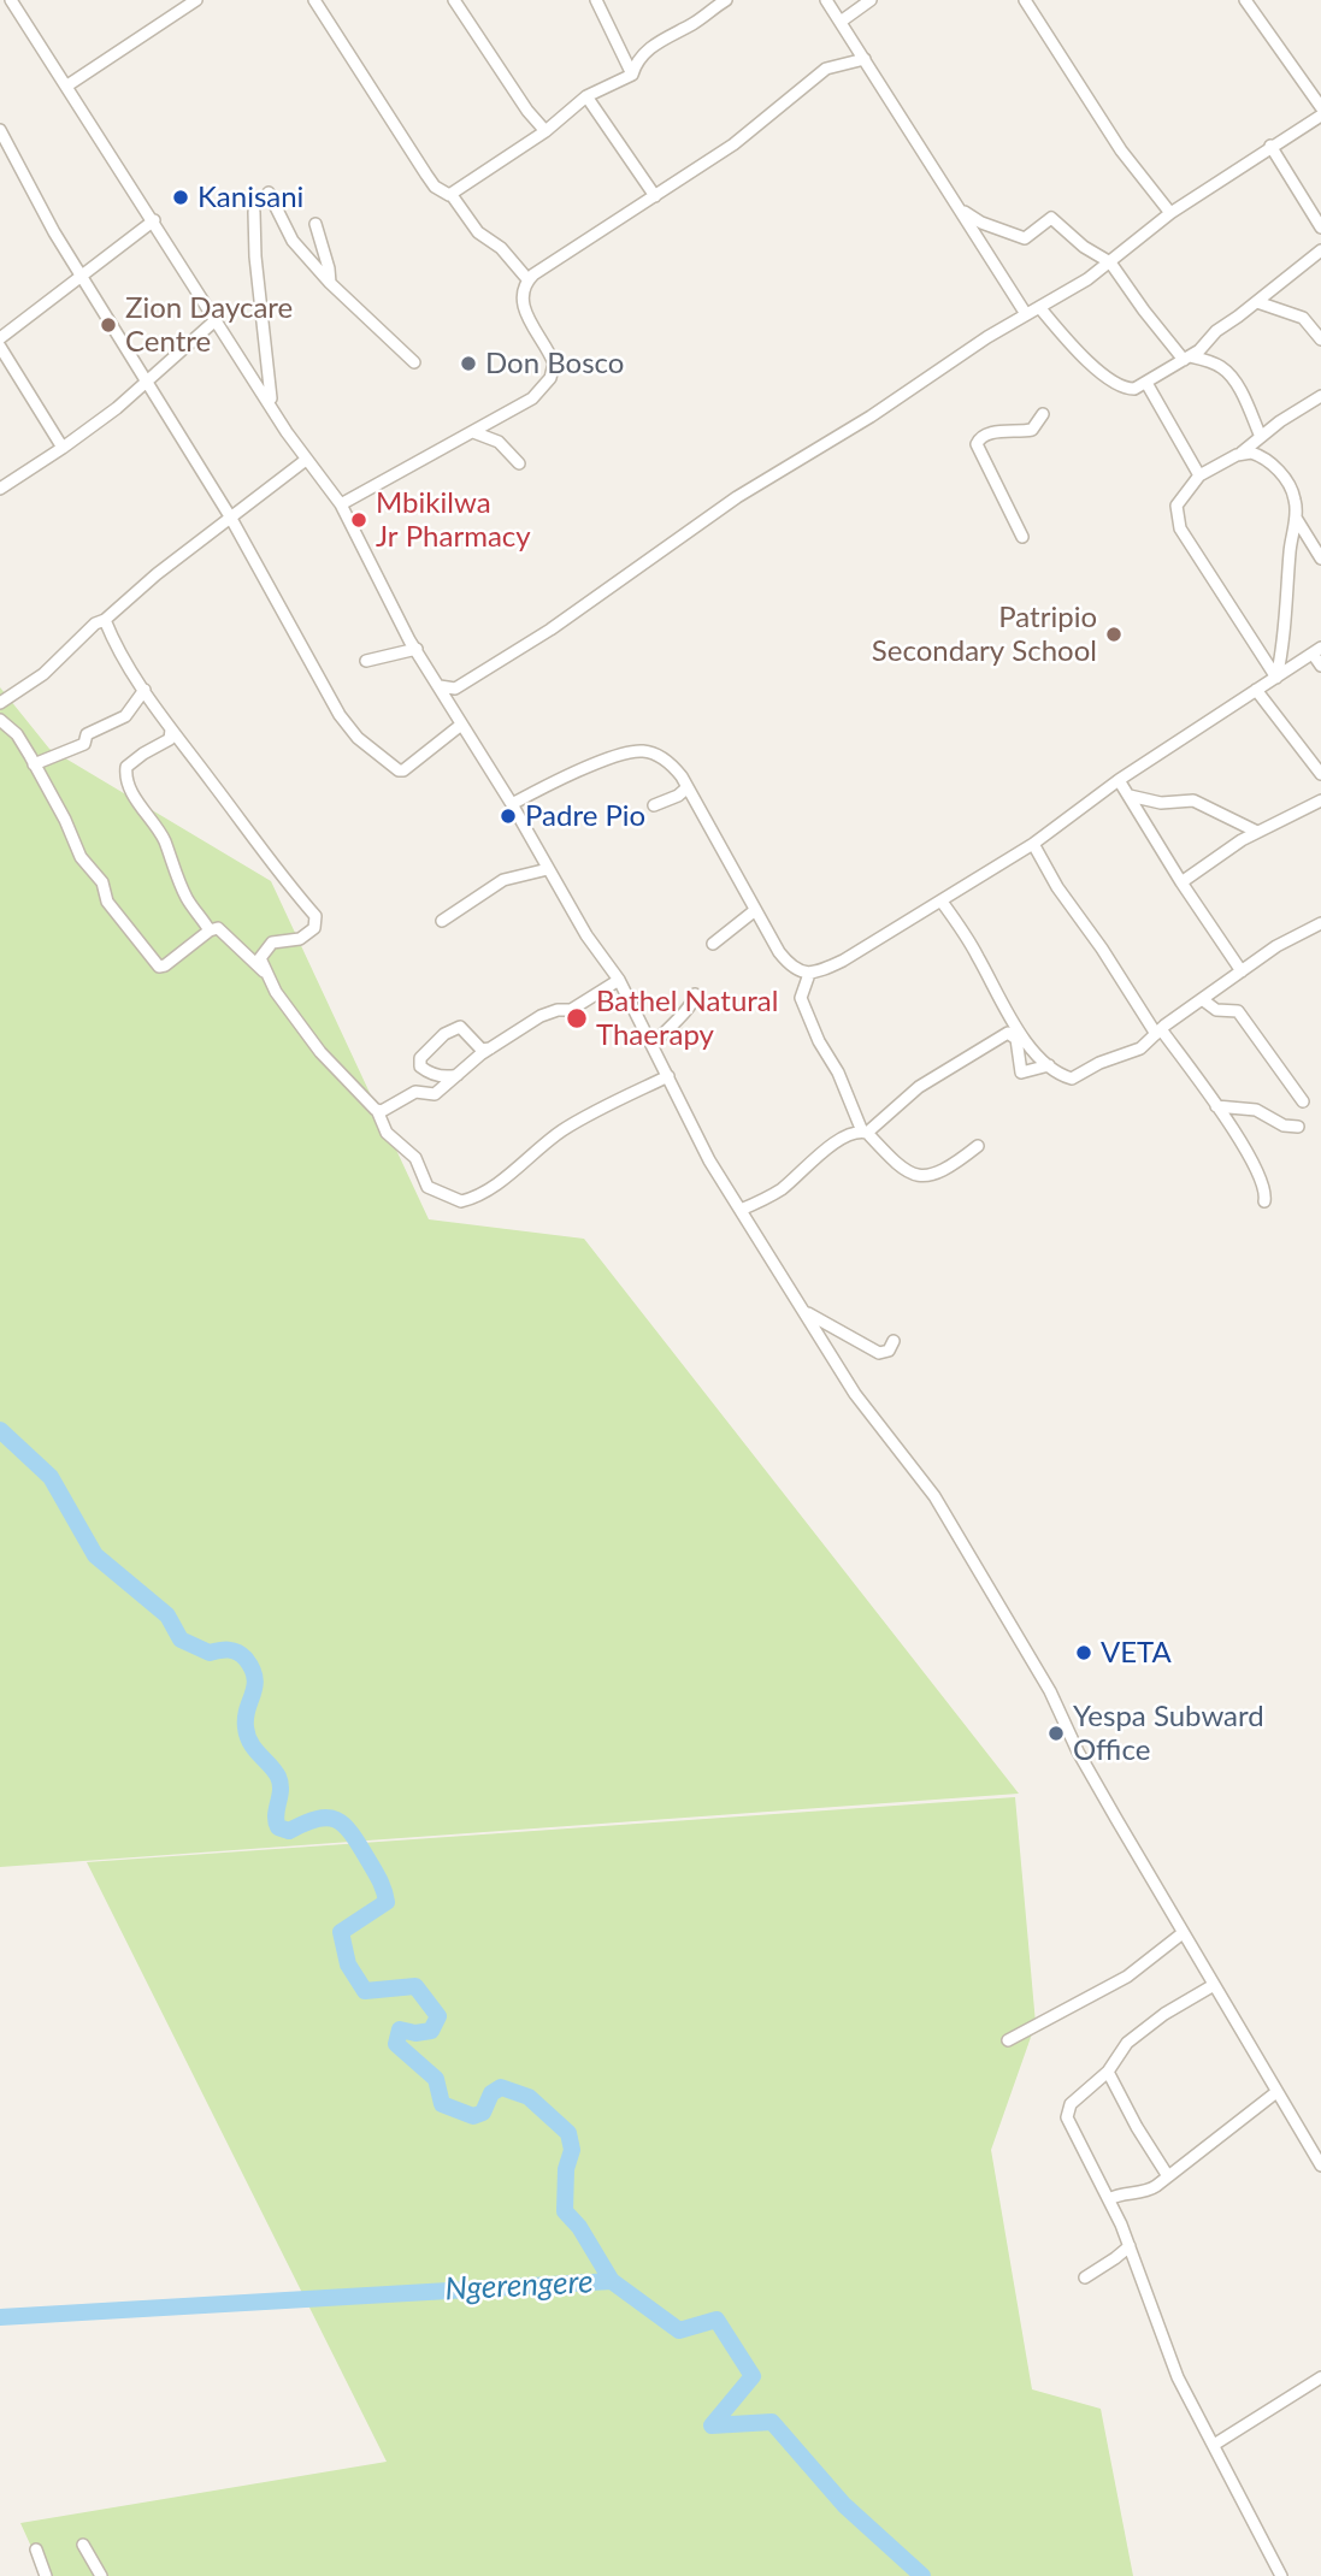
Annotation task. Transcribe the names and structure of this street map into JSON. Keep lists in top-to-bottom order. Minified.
{"water":["Ngerengere"],"places":["Kanisani","Zion Daycare Centre","Don Bosco","Mbikilwa Jr Pharmacy","Patripio Secondary School","Padre Pio","Bathel Natural Thaerapy","VETA","Yespa Subward Office"]}
